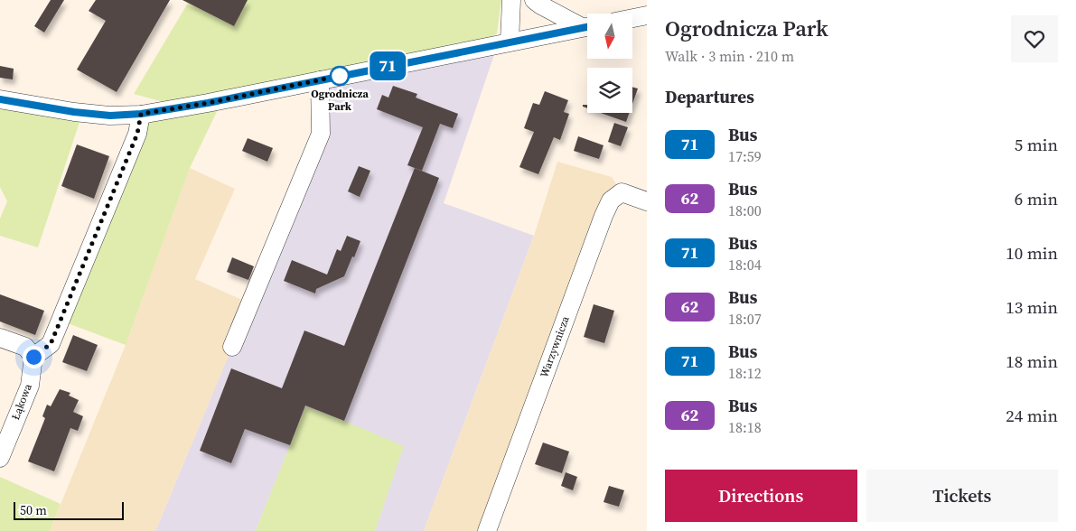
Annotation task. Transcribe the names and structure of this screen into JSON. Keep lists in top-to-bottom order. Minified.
{"streets":{"street":["Warzywnicza","Łąkowa"]},"places":["Ogrodnicza Park"],"lines":["bus line 71"],"scale_bar":"50 m","north":"bottom","page":{"on_map":"71","heading":[["Ogrodnicza Park","Walk · 3 min · 210 m"],"Departures"],"list":[{"mark":"71","name":"Bus","note":"17:59","value":"5 min"},{"mark":"62","name":"Bus","note":"18:00","value":"6 min"},{"mark":"71","name":"Bus","note":"18:04","value":"10 min"},{"mark":"62","name":"Bus","note":"18:07","value":"13 min"},{"mark":"71","name":"Bus","note":"18:12","value":"18 min"},{"mark":"62","name":"Bus","note":"18:18","value":"24 min"}],"buttons":["Directions","Tickets"],"scale":"50 m"}}
